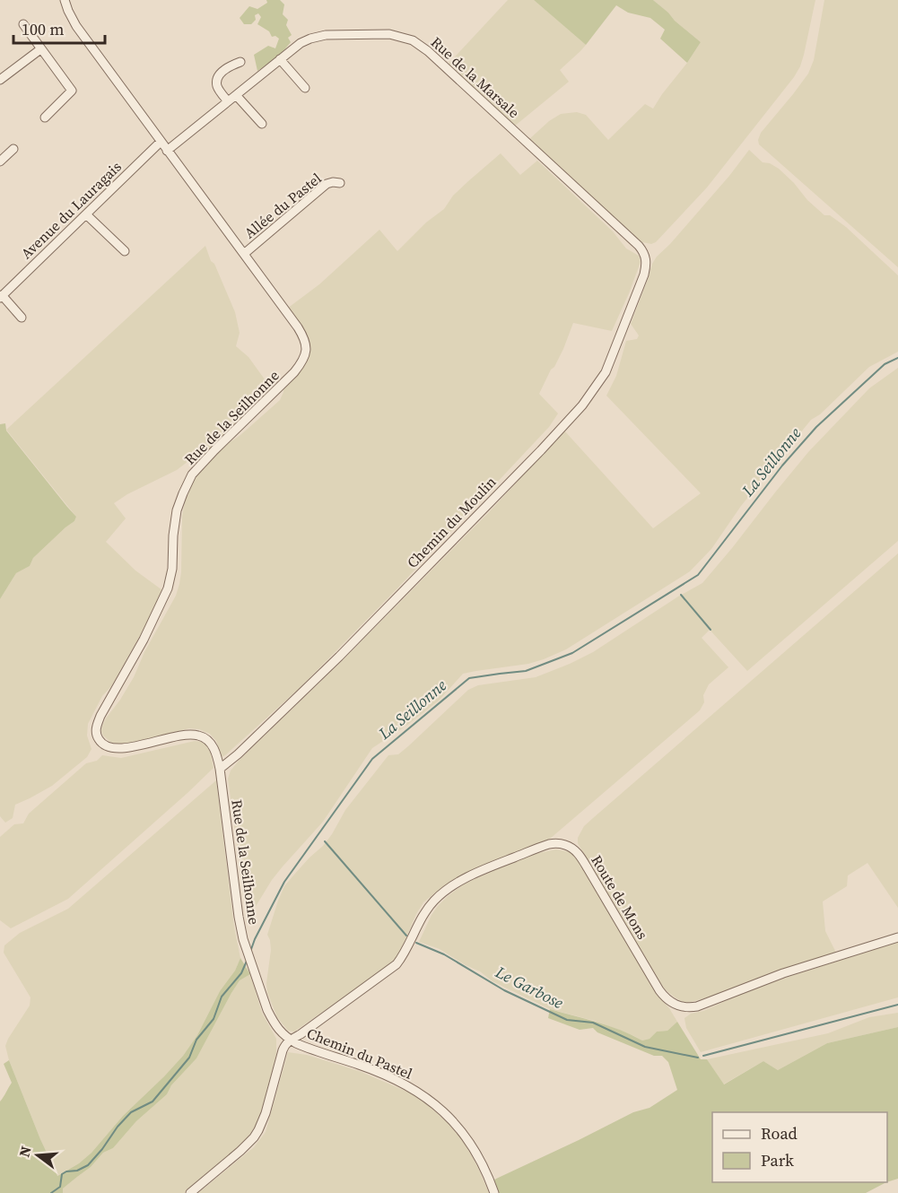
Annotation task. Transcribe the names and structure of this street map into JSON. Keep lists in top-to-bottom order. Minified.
{"streets":{"street":["Rue de la Marsale","Allée du Pastel","Avenue du Lauragais","Rue de la Seilhonne","Chemin du Moulin","Route de Mons","Chemin du Pastel"]},"crossings":[["Rue de la Marsale","Rue de la Seilhonne"],["Rue de la Marsale","Chemin du Moulin"],["Allée du Pastel","Rue de la Seilhonne"],["Avenue du Lauragais","Rue de la Seilhonne"],["Rue de la Seilhonne","Chemin du Moulin"],["Rue de la Seilhonne","Route de Mons"],["Rue de la Seilhonne","Chemin du Pastel"],["Route de Mons","Chemin du Pastel"]],"water":["La Seillonne","Le Garbose"],"legend":["Road","Park"],"scale_bar":"100 m","north":"left"}
